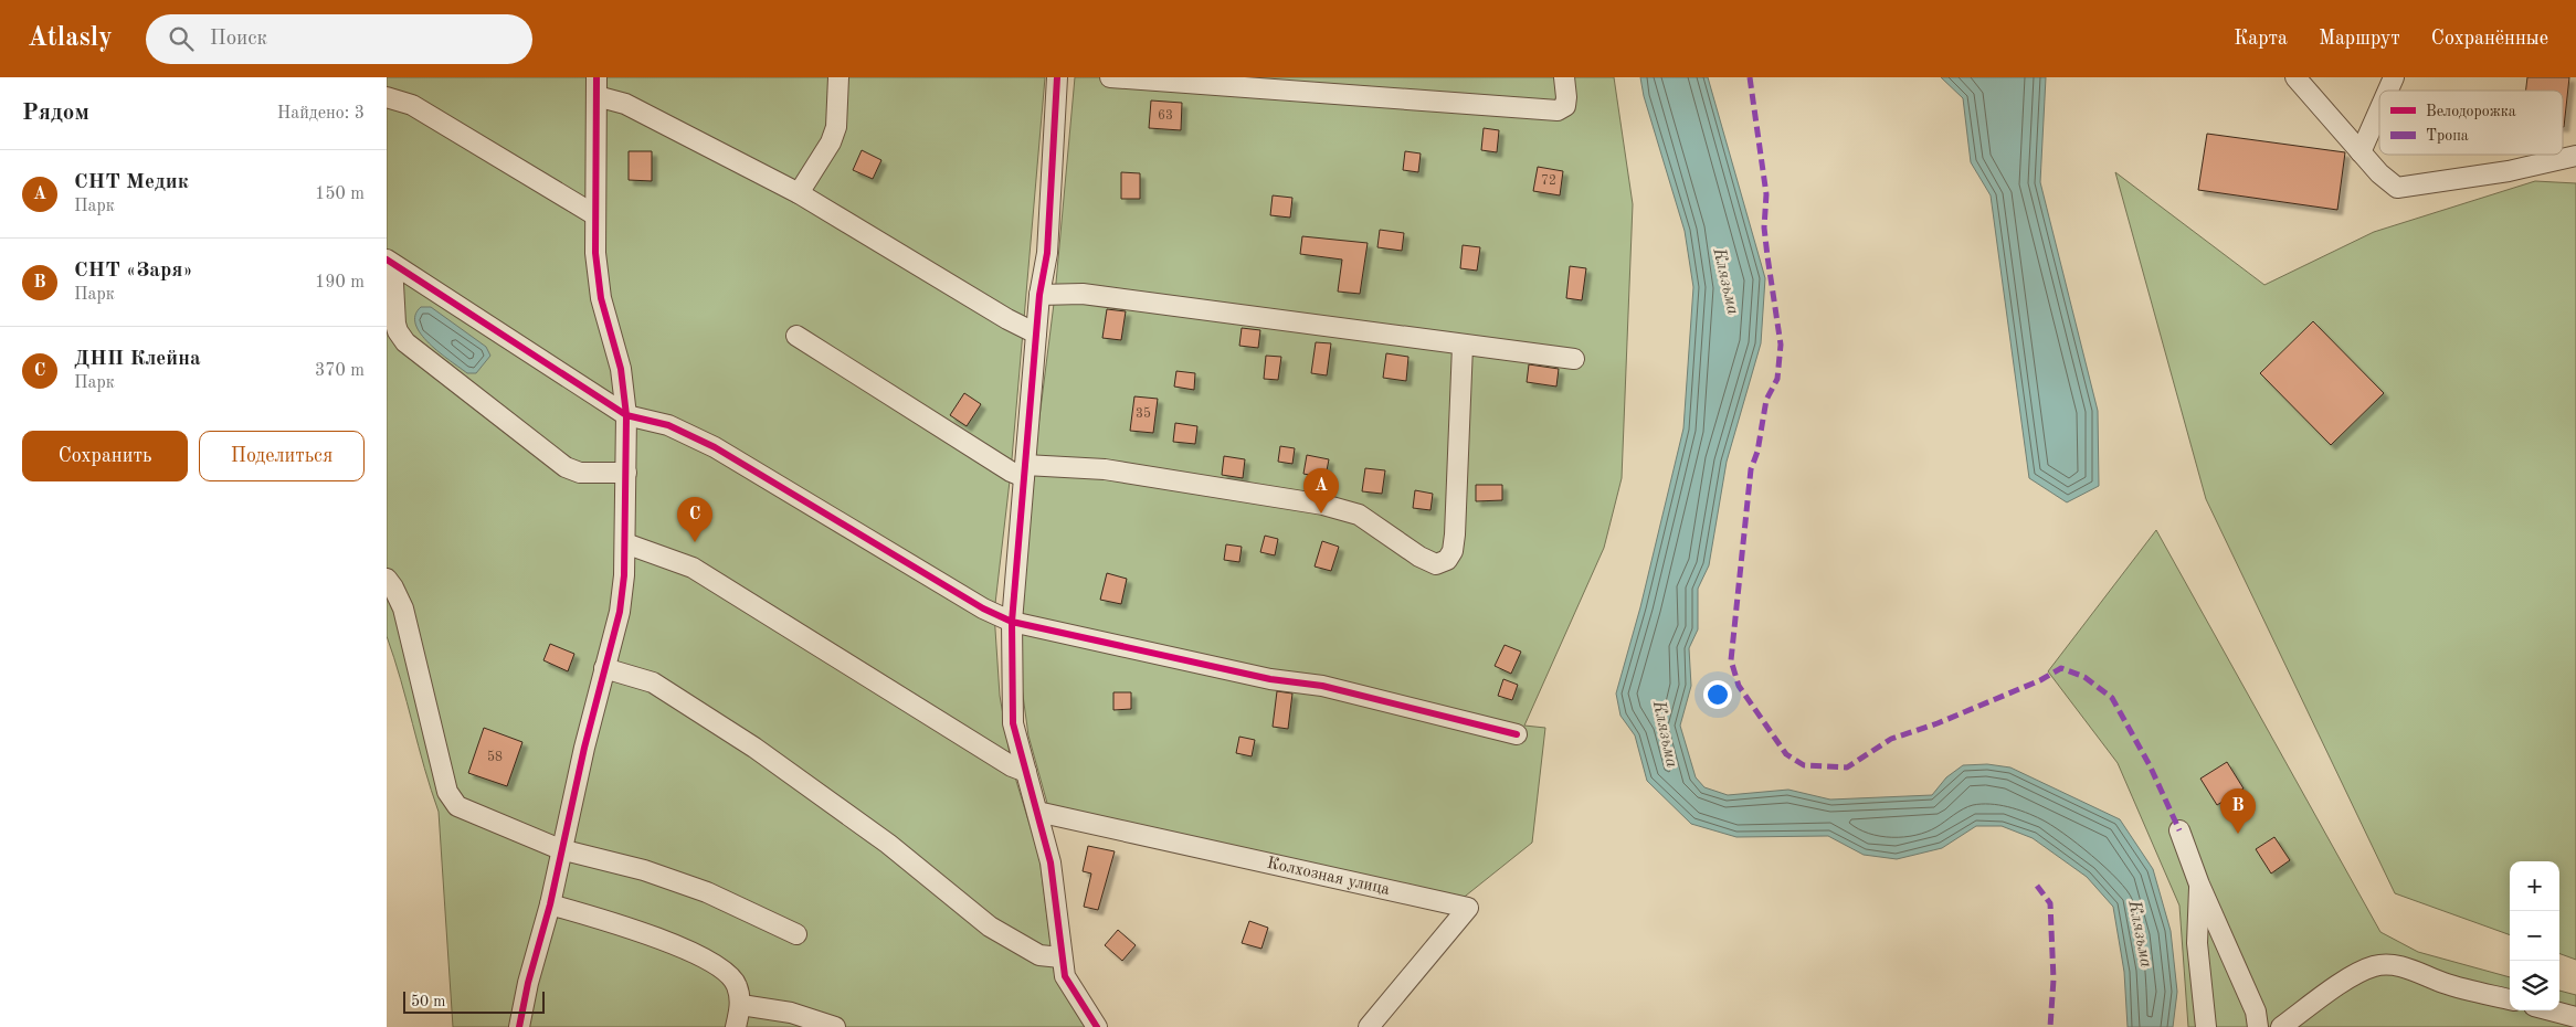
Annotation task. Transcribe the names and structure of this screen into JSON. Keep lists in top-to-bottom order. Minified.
{"streets":{"street":["Колхозная улица"]},"water":["Клязьма"],"house_numbers":["63","72","35","58"],"legend":["Велодорожка","Тропа"],"scale_bar":"50 m","page":{"header":"Atlasly","search":"Поиск","nav":["Карта","Маршрут","Сохранённые"],"heading":["Рядом","Найдено: 3"],"list":[{"mark":"A","name":"СНТ Медик","note":"Парк","value":"150 m"},{"mark":"B","name":"СНТ «Заря»","note":"Парк","value":"190 m"},{"mark":"C","name":"ДНП Клейна","note":"Парк","value":"370 m"}],"buttons":["Сохранить","Поделиться"],"pins":["A","C","B"],"map_buttons":["+","−"],"scale":"50 m"}}
